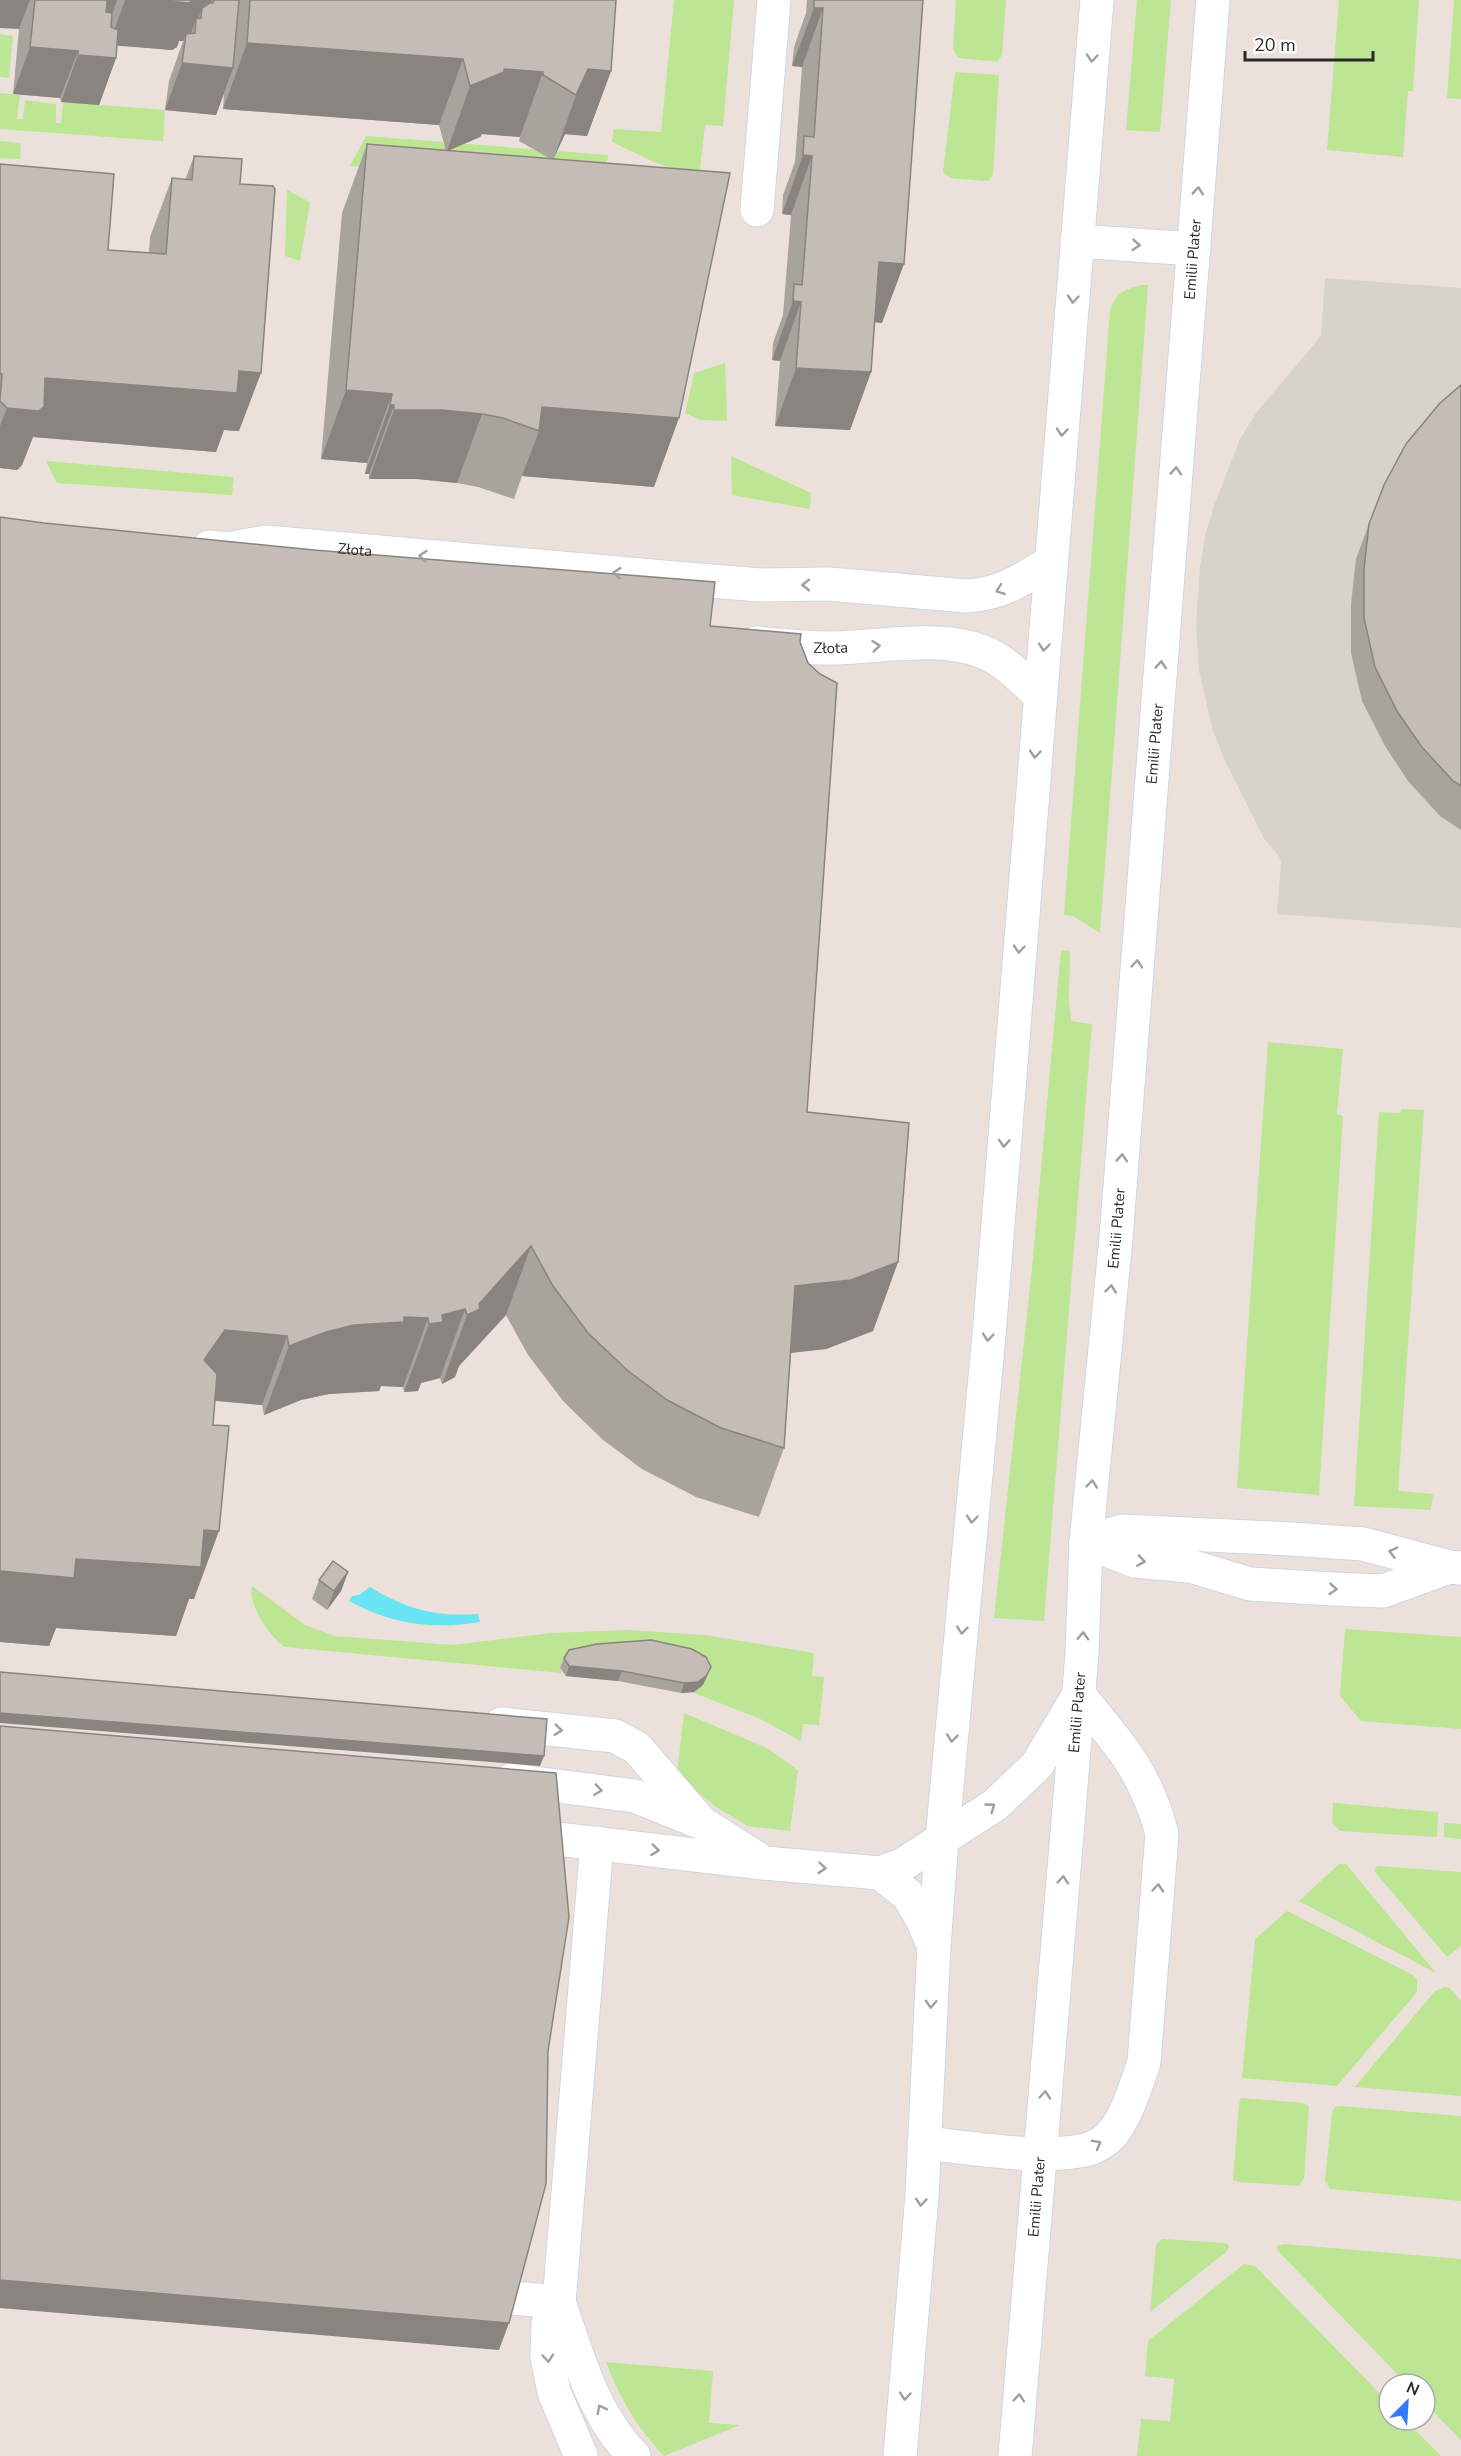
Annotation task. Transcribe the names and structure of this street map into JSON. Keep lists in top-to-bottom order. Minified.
{"streets":{"street":["Emilii Plater","Złota"]},"scale_bar":"20 m","north":"top right"}
